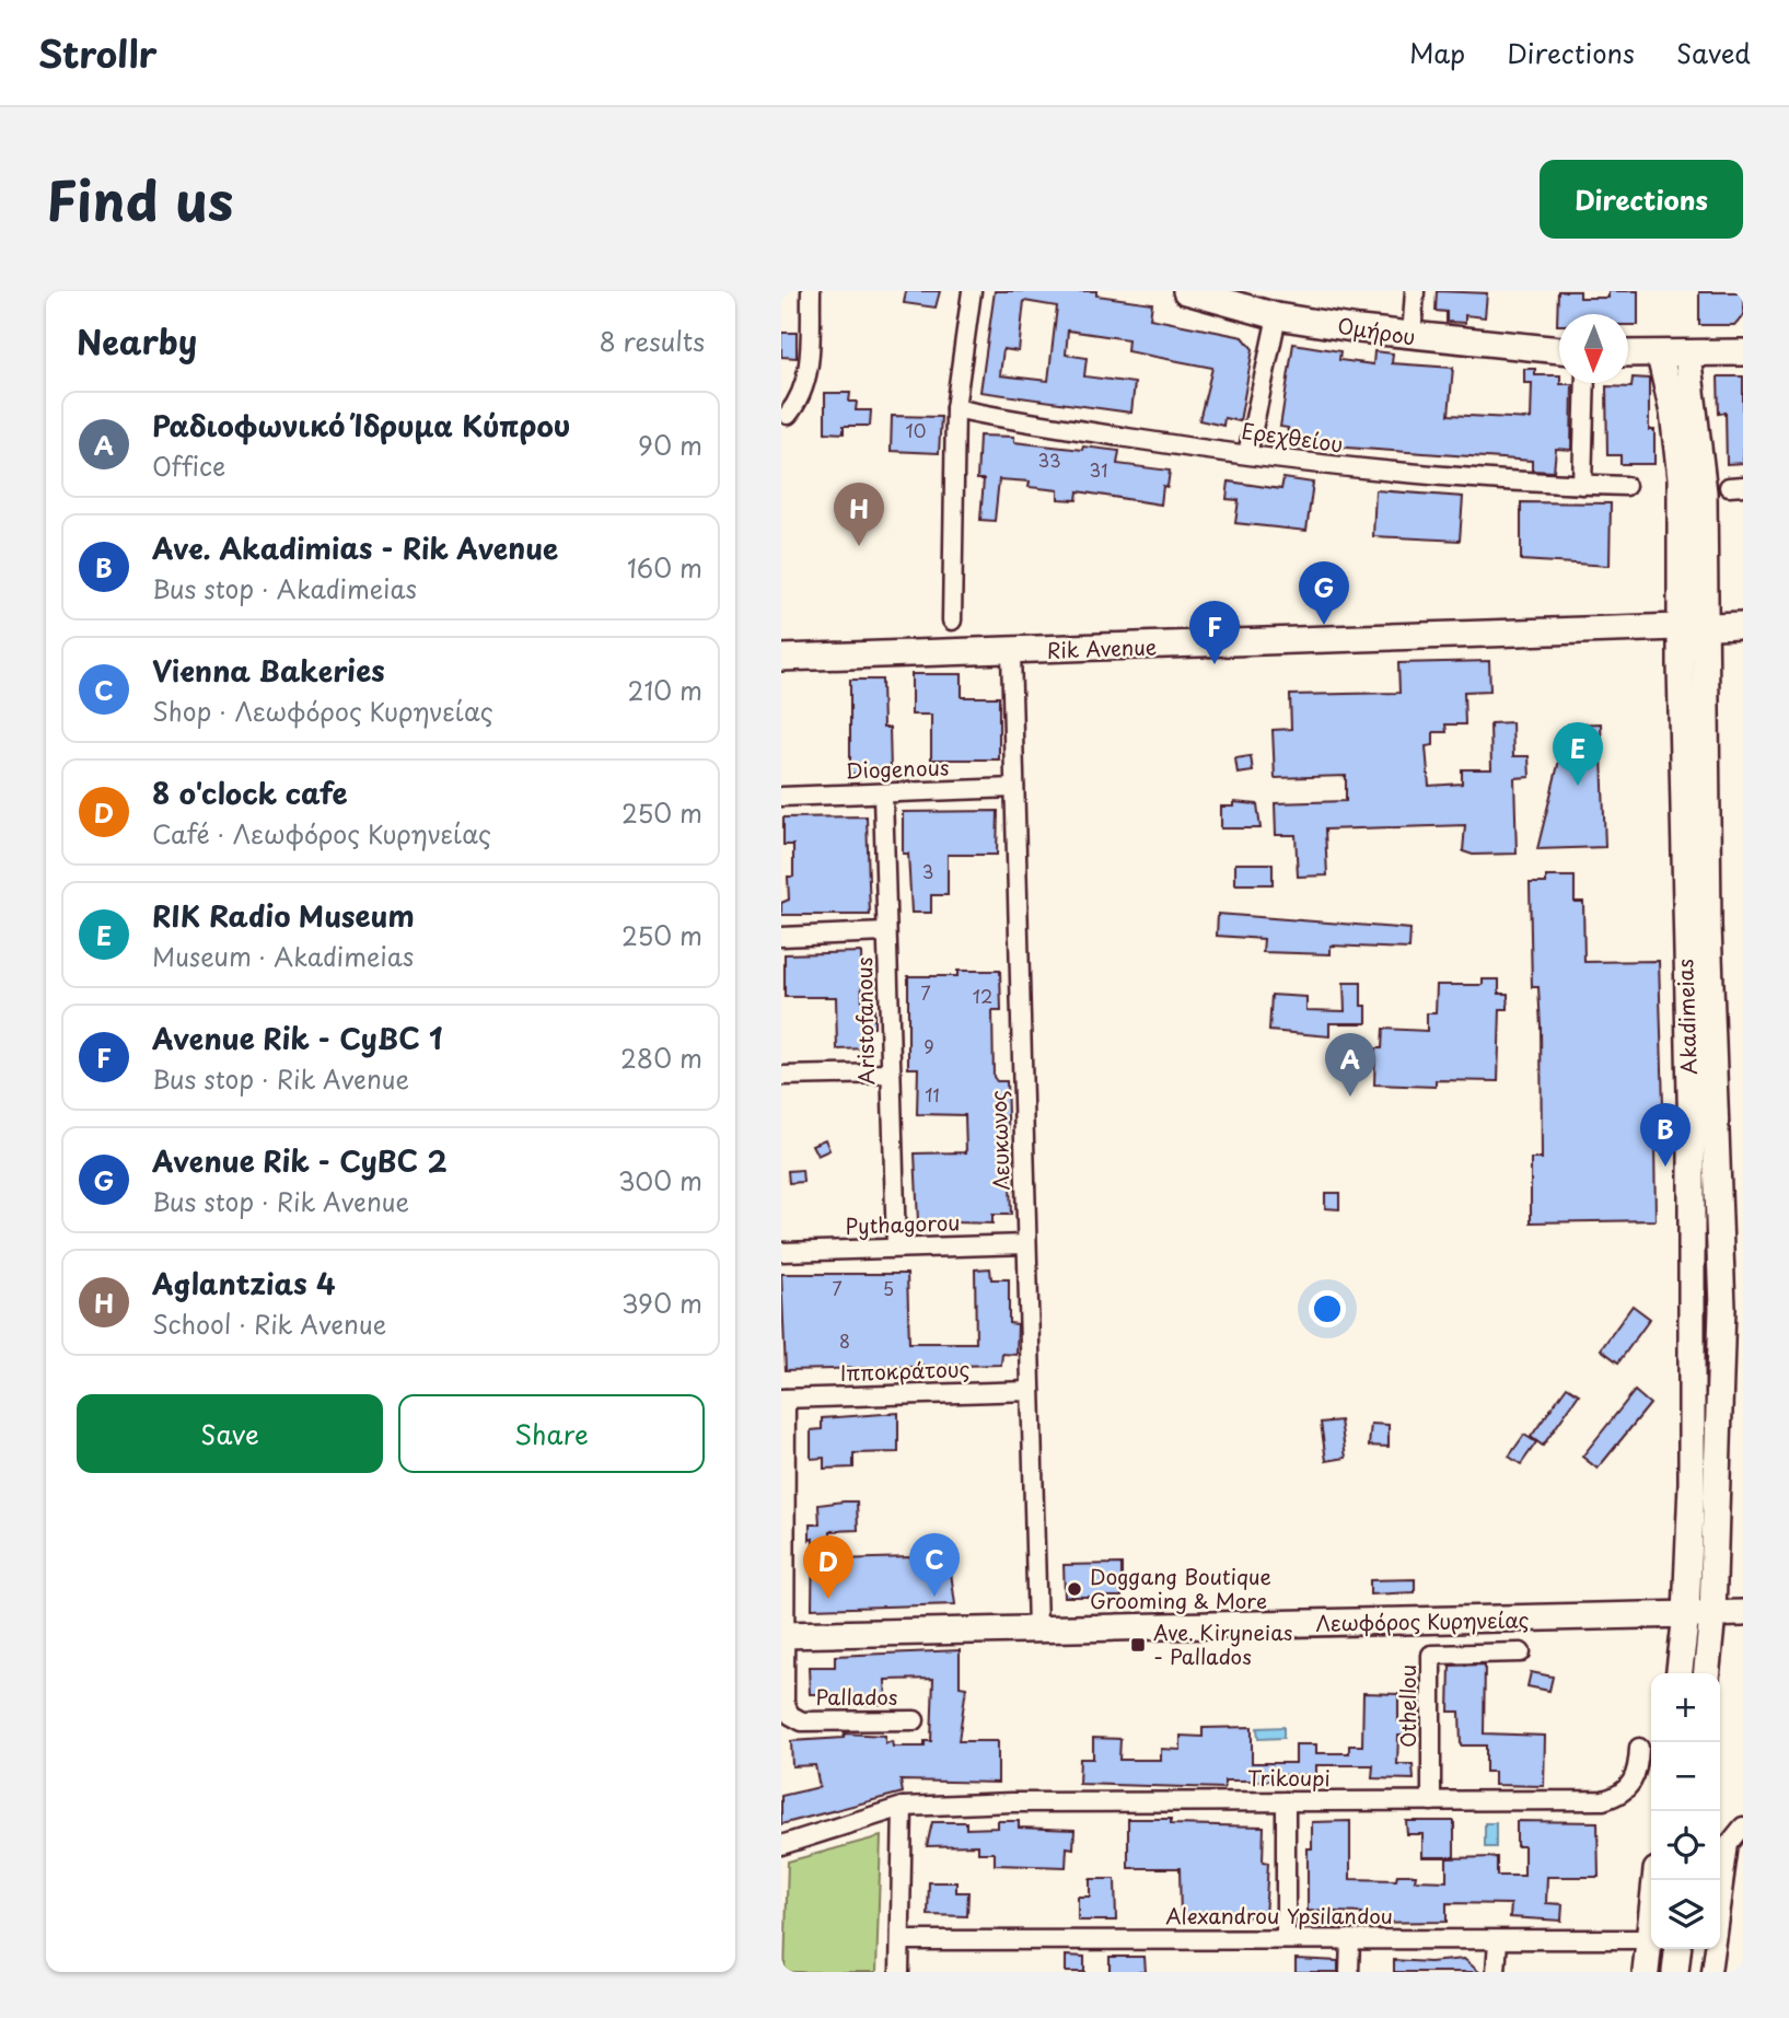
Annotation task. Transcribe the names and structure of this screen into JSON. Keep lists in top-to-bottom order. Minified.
{"streets":{"main road":["Ομήρου","Rik Avenue","Akadimeias","Λεωφόρος Κυρηνείας"],"street":["Ερεχθείου","Diogenous","Aristofanous","Λευκωνος","Pythagorou","Ιπποκράτους","Pallados","Othellou","Trikoupi","Alexandrou Ypsilandou"]},"crossings":[["Rik Avenue","Akadimeias"],["Rik Avenue","Λευκωνος"],["Diogenous","Aristofanous"],["Diogenous","Λευκωνος"],["Akadimeias","Λεωφόρος Κυρηνείας"],["Aristofanous","Pythagorou"],["Λευκωνος","Pythagorou"],["Λευκωνος","Ιπποκράτους"],["Λευκωνος","Λεωφόρος Κυρηνείας"],["Λεωφόρος Κυρηνείας","Pallados"],["Othellou","Trikoupi"]],"places":{"other":["Doggang Boutique Grooming & More"],"transit":["Ave. Kiryneias - Pallados"]},"house_numbers":["10","33","31","3","7","12","9","11","7","5","8"],"north":"bottom","page":{"header":"Strollr","nav":["Map","Directions","Saved"],"title":"Find us","buttons":["Directions",["Save","Share"]],"heading":["Nearby","8 results"],"list":[{"mark":"A","name":"Ραδιοφωνικό Ίδρυμα Κύπρου","note":"Office","value":"90 m"},{"mark":"B","name":"Ave. Akadimias - Rik Avenue","note":"Bus stop · Akadimeias","value":"160 m"},{"mark":"C","name":"Vienna Bakeries","note":"Shop · Λεωφόρος Κυρηνείας","value":"210 m"},{"mark":"D","name":"8 o'clock cafe","note":"Café · Λεωφόρος Κυρηνείας","value":"250 m"},{"mark":"E","name":"RIK Radio Museum","note":"Museum · Akadimeias","value":"250 m"},{"mark":"F","name":"Avenue Rik - CyBC 1","note":"Bus stop · Rik Avenue","value":"280 m"},{"mark":"G","name":"Avenue Rik - CyBC 2","note":"Bus stop · Rik Avenue","value":"300 m"},{"mark":"H","name":"Aglantzias 4","note":"School · Rik Avenue","value":"390 m"}],"pins":["H","G","F","E","A","B","C","D"],"map_buttons":["+","−"]}}
